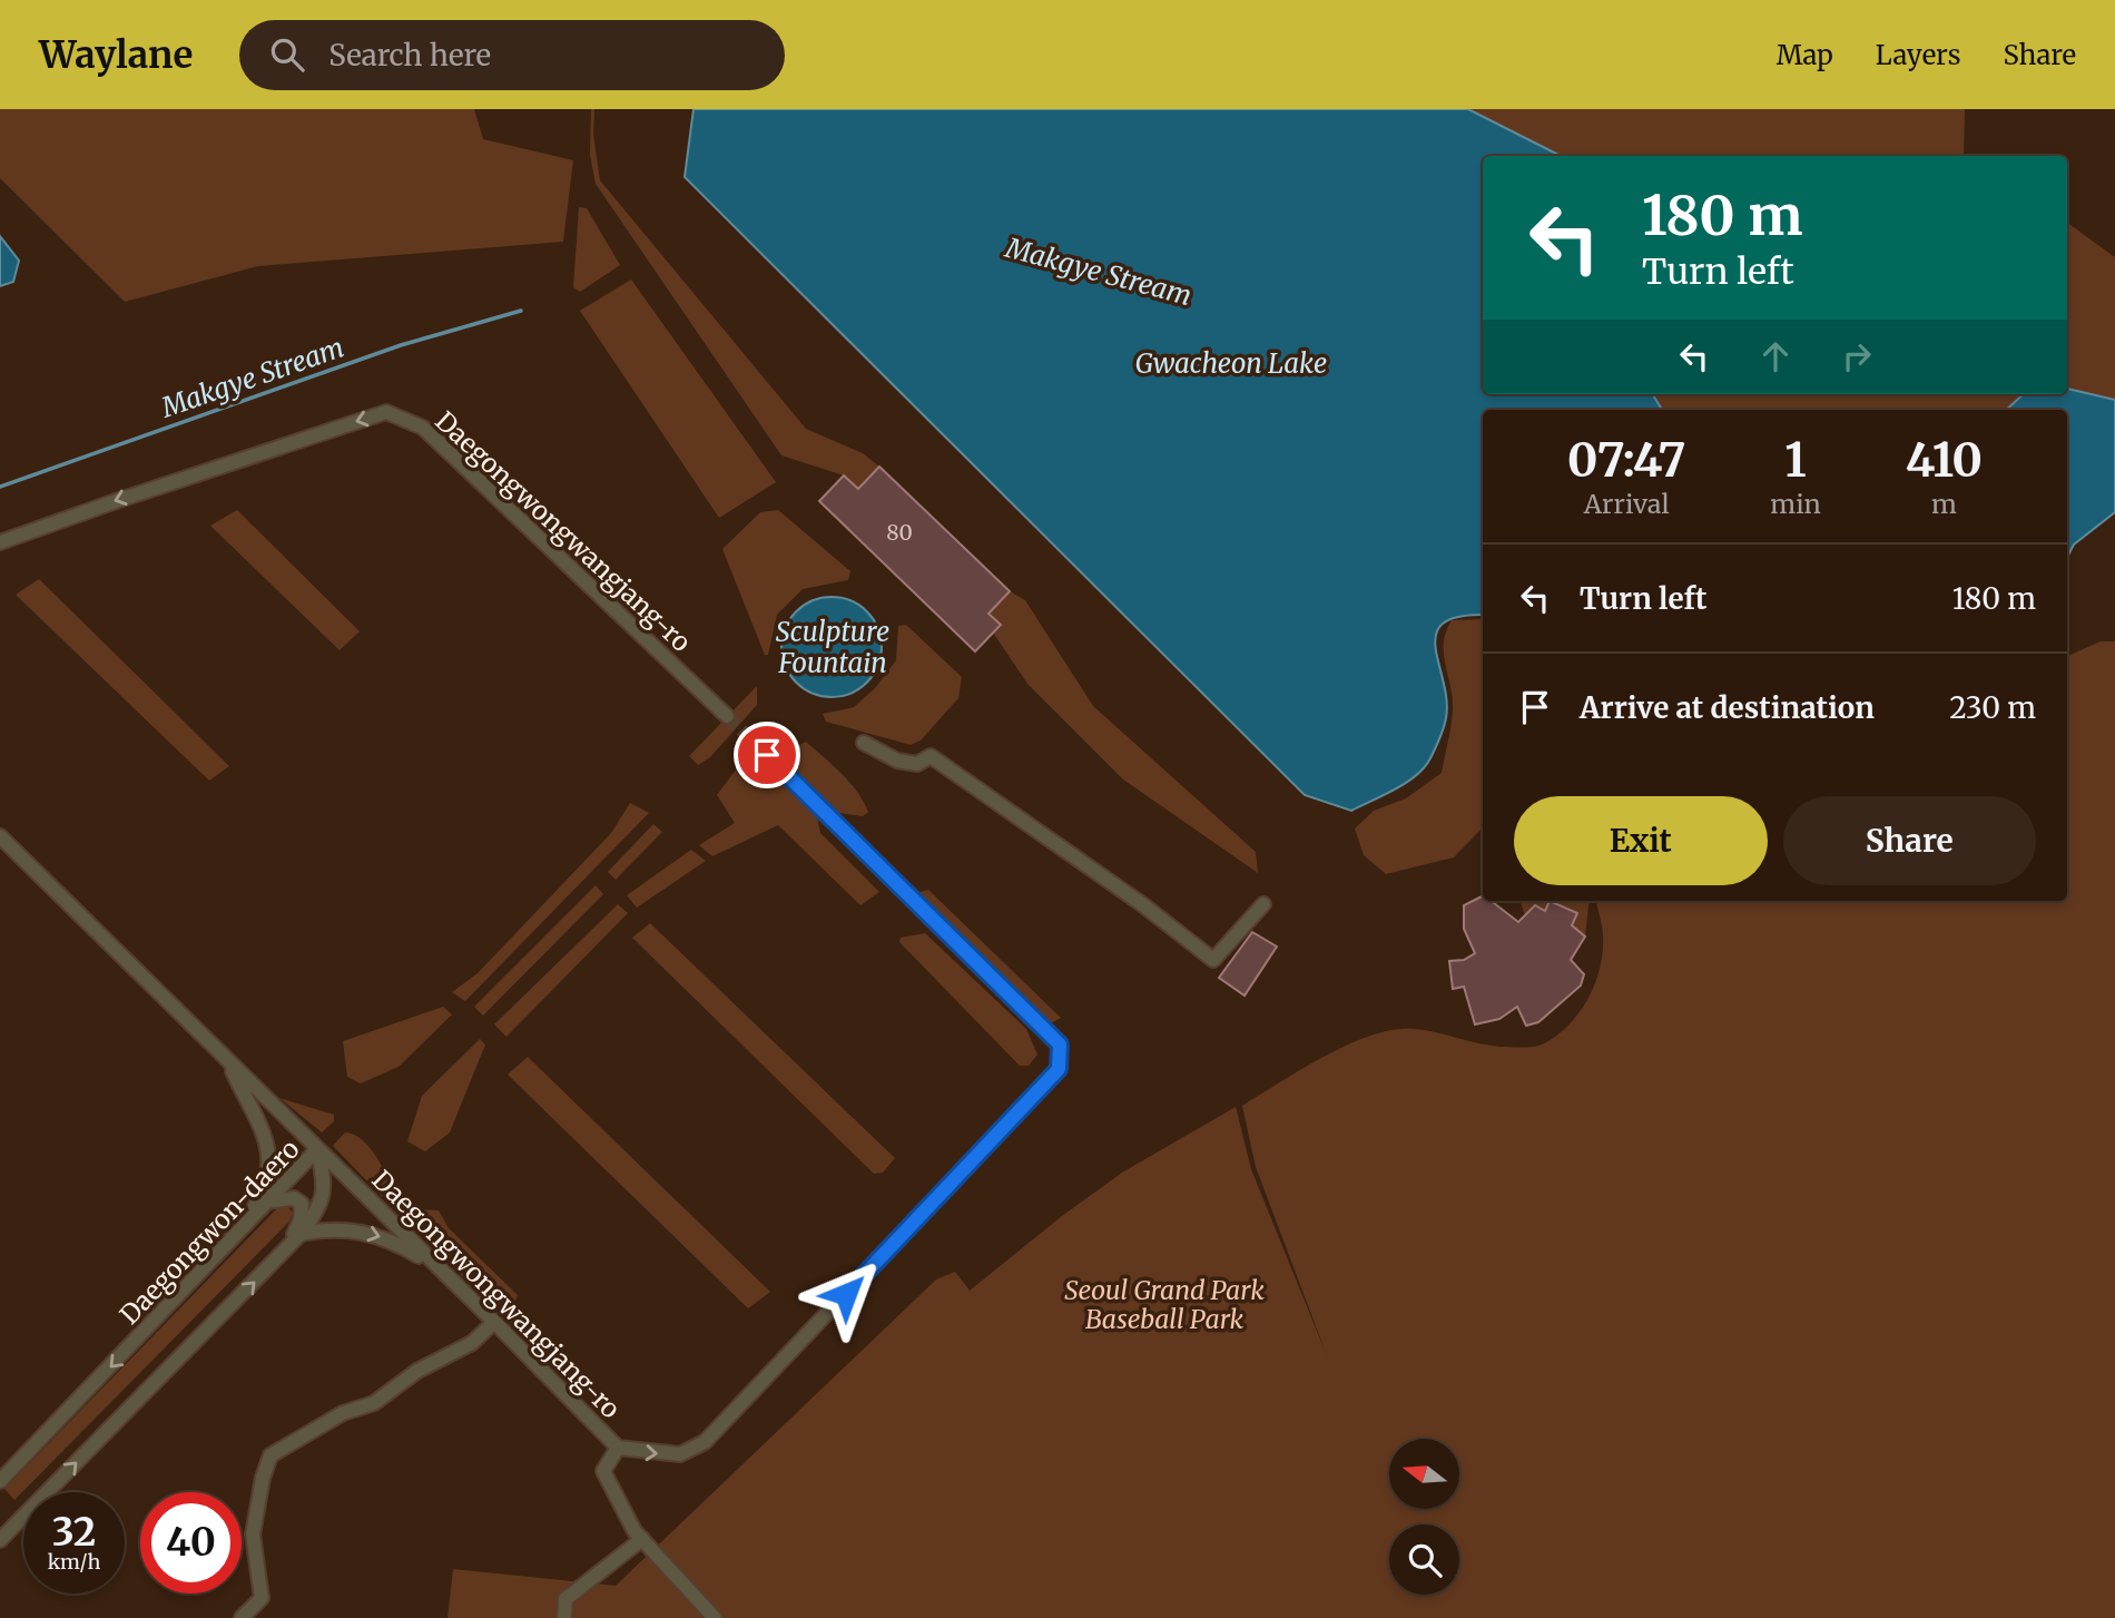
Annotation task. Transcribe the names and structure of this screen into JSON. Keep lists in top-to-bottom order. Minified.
{"streets":{"street":["Daegongwongwangjang-ro","Daegongwon-daero"]},"crossings":[["Daegongwongwangjang-ro","Daegongwon-daero"]],"water":["Makgye Stream","Gwacheon Lake","Sculpture Fountain"],"parks":["Seoul Grand Park Baseball Park"],"house_numbers":["80"],"north":"left","page":{"header":"Waylane","search":"Search here","nav":["Map","Layers","Share"],"turn":["180 m","Turn left"],"eta":["07:47","Arrival","1","min","410","m"],"list":[{"name":"Turn left","value":"180 m"},{"name":"Arrive at destination","value":"230 m"}],"buttons":["Exit","Share"],"speed":"32 km/h","limit":"40"}}
